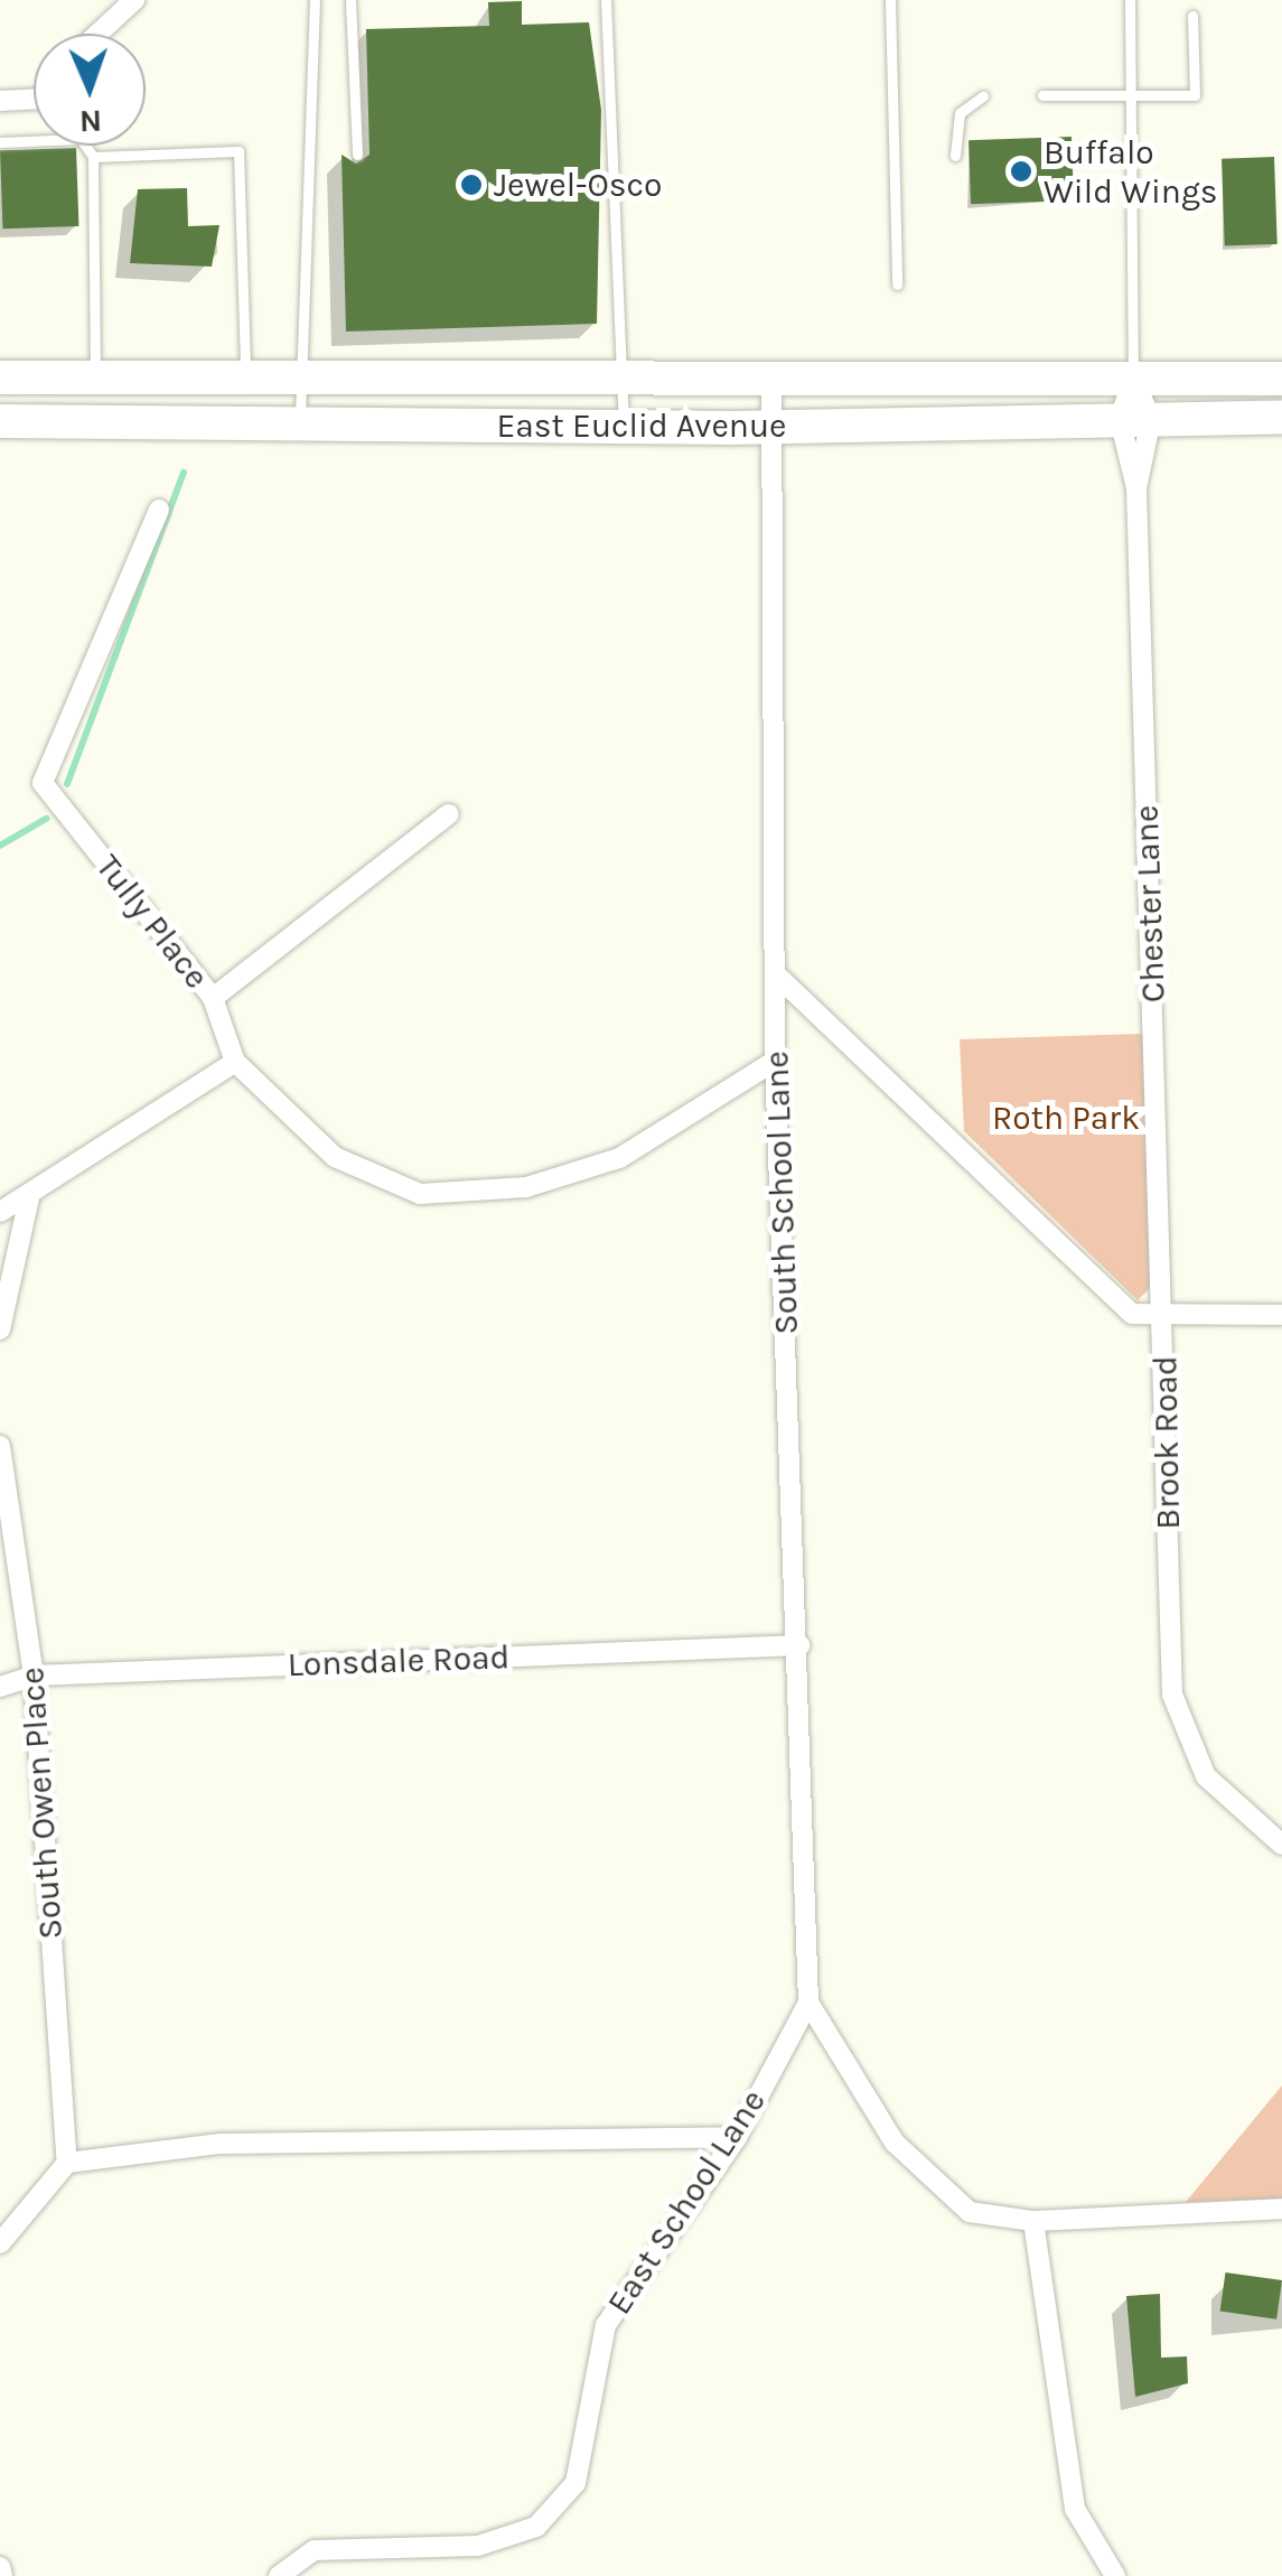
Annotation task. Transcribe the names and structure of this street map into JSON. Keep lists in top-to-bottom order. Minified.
{"streets":{"main road":["East Euclid Avenue"],"street":["Chester Lane","Tully Place","South School Lane","Brook Road","Lonsdale Road","South Owen Place","East School Lane"]},"crossings":[["East Euclid Avenue","Chester Lane"],["East Euclid Avenue","South School Lane"],["Chester Lane","Brook Road"],["Tully Place","South School Lane"],["South School Lane","Brook Road"],["South School Lane","Lonsdale Road"],["South School Lane","East School Lane"],["Lonsdale Road","South Owen Place"]],"parks":["Roth Park"],"places":["Buffalo Wild Wings","Jewel-Osco"],"north":"bottom"}
